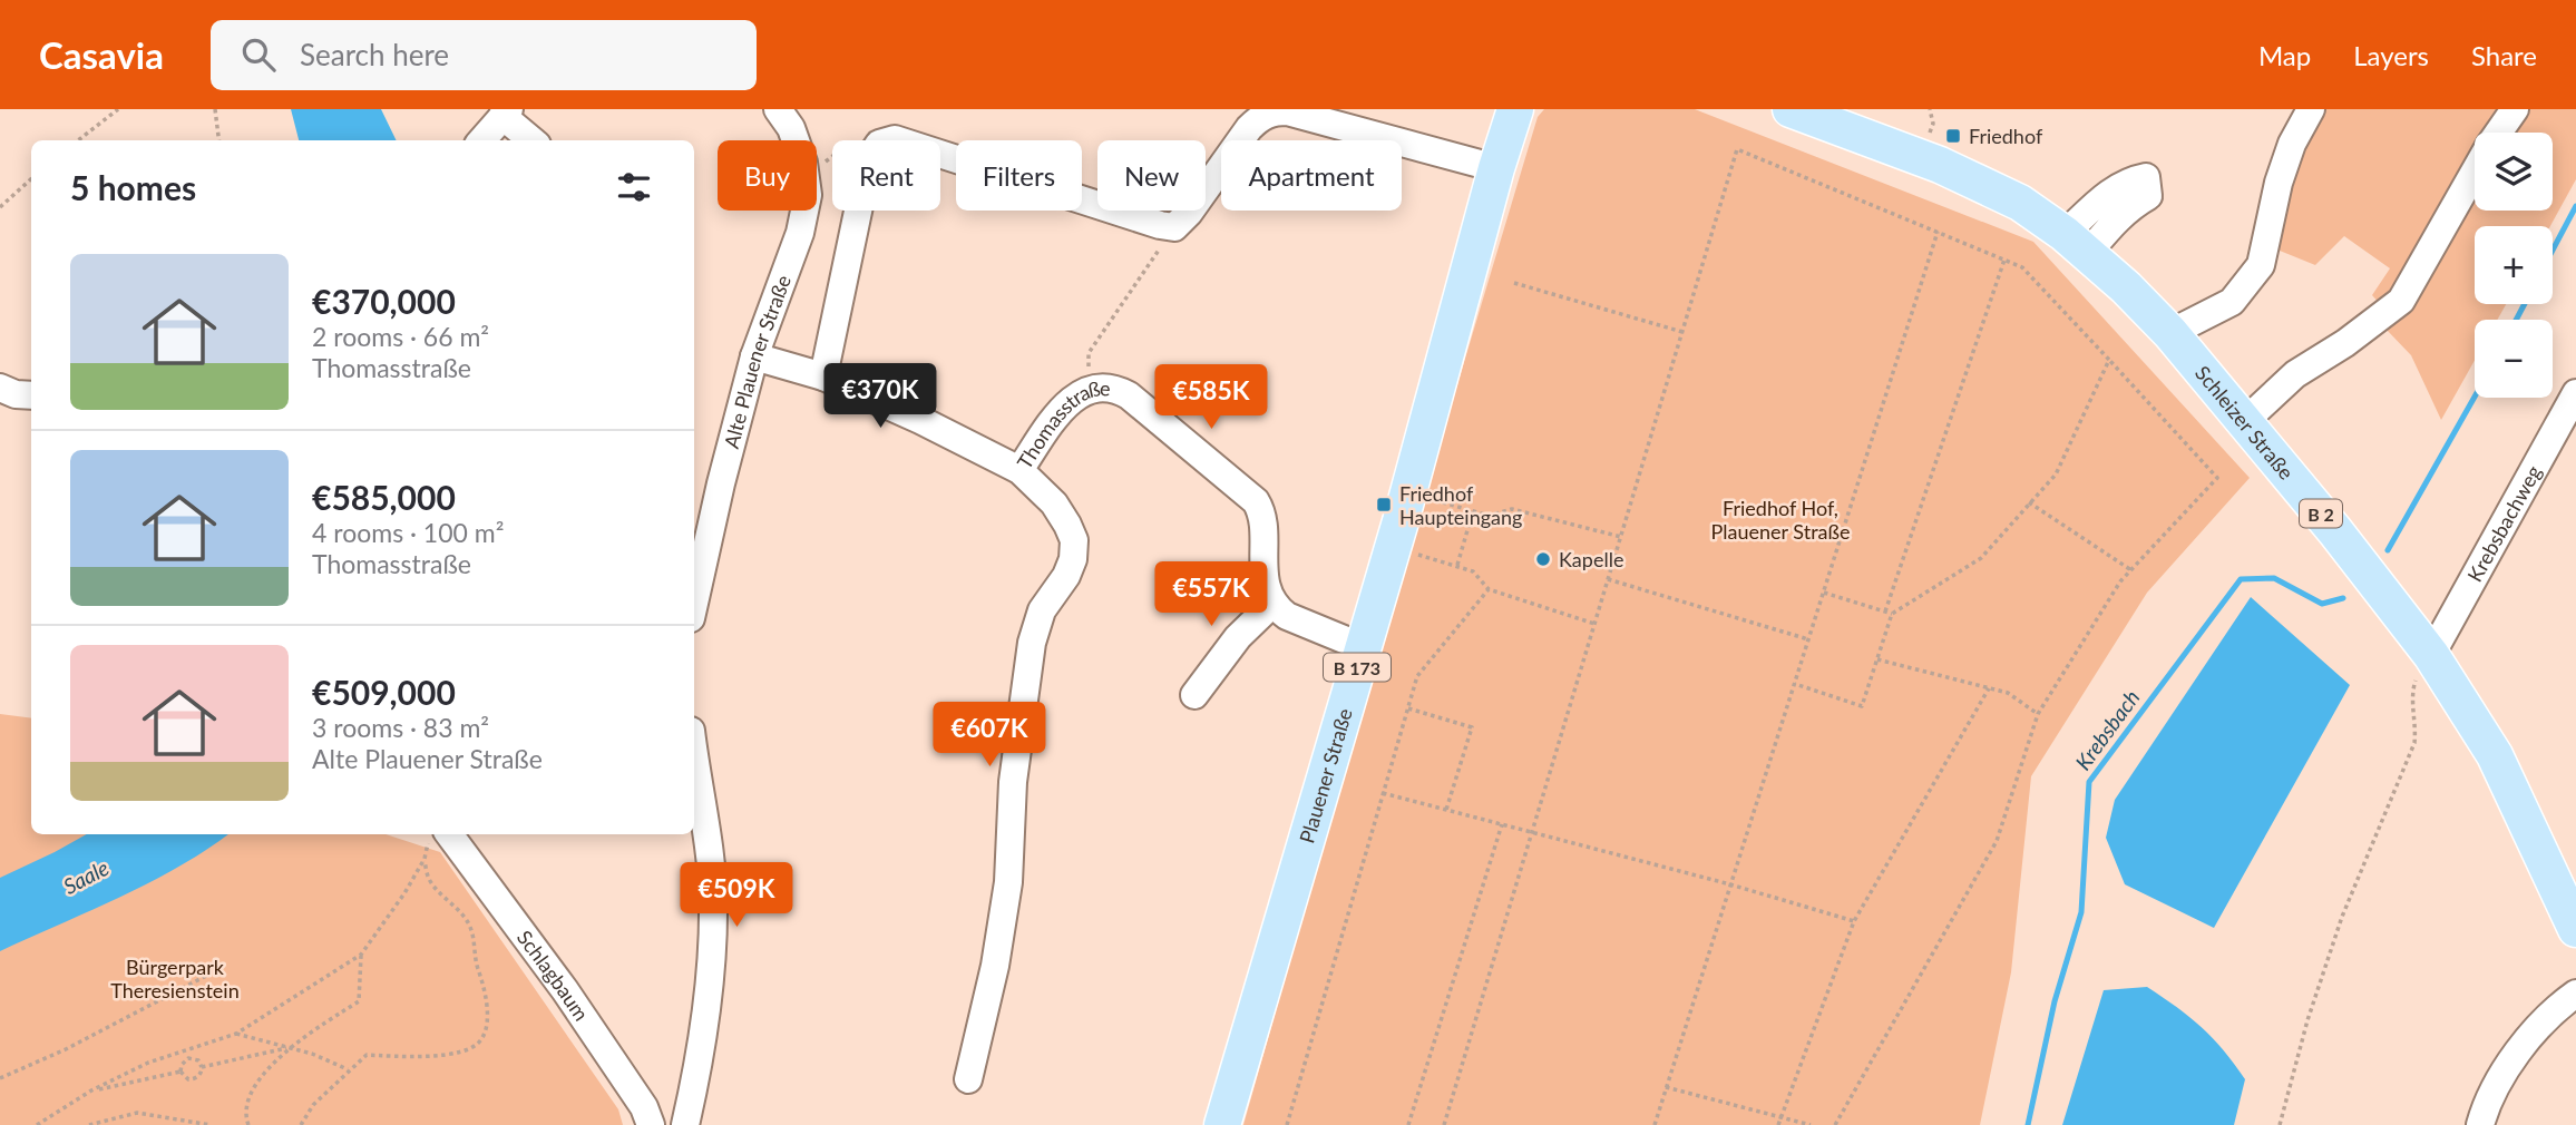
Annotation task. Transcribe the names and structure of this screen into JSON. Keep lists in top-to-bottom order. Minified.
{"streets":{"main road":["Schleizer Straße","B 2","B 173","Plauener Straße"],"street":["Alte Plauener Straße","Thomasstraße","Krebsbachweg","Schlagbaum"]},"crossings":[["Alte Plauener Straße","Thomasstraße"],["Schleizer Straße","Krebsbachweg"]],"water":["Krebsbach","Saale"],"parks":["Friedhof Hof, Plauener Straße","Bürgerpark Theresienstein"],"places":{"transit":["Friedhof","Friedhof Haupteingang"],"other":["Kapelle"]},"page":{"header":"Casavia","search":"Search here","nav":["Map","Layers","Share"],"map_buttons":["+","−"],"chip":["Buy","Rent","Filters","New","Apartment"],"heading":"5 homes","list":[{"name":"€370,000","note":"2 rooms · 66 m² · Thomasstraße"},{"name":"€585,000","note":"4 rooms · 100 m² · Thomasstraße"},{"name":"€509,000","note":"3 rooms · 83 m² · Alte Plauener Straße"}],"price":["€370K","€585K","€557K","€607K","€509K"]}}
